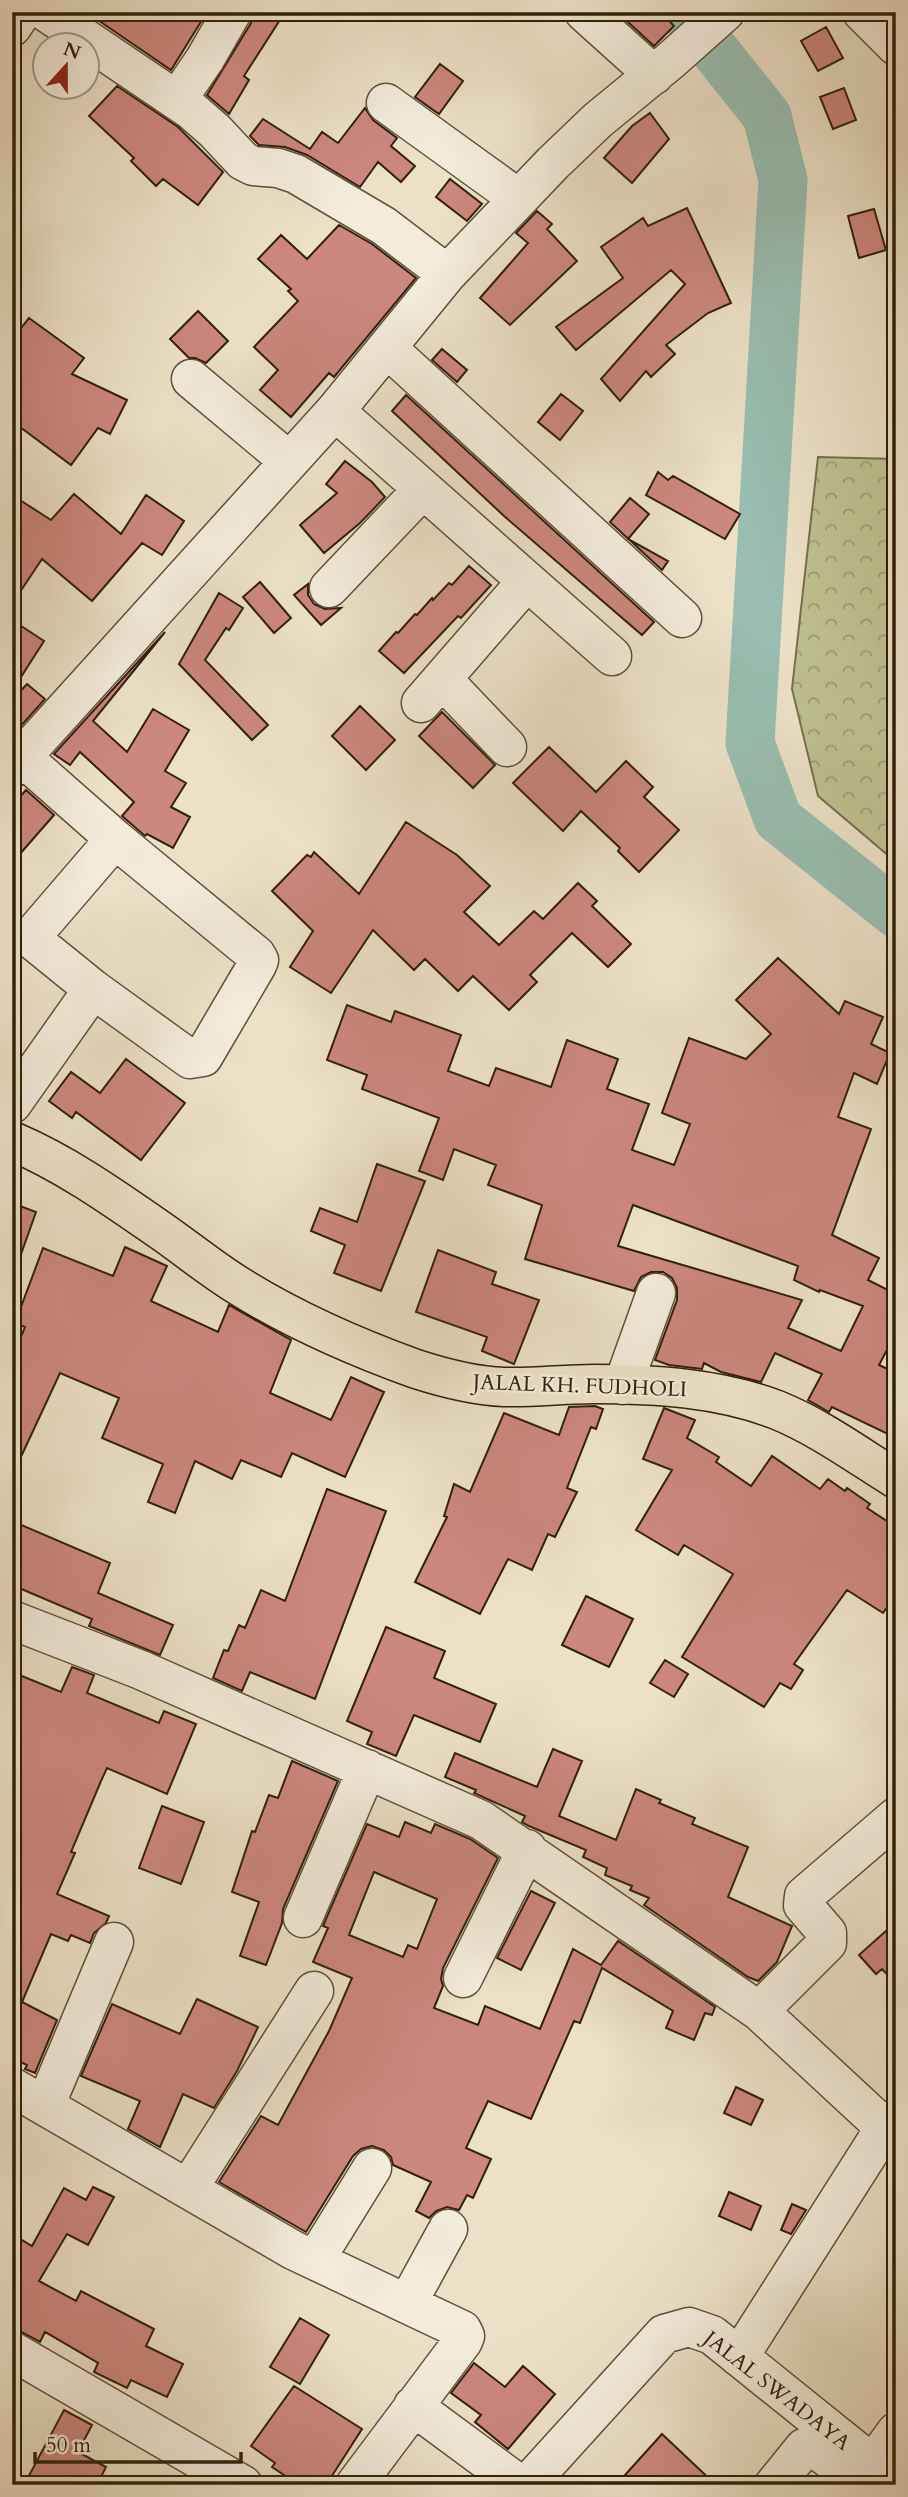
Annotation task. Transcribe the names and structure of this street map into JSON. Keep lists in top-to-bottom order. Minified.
{"streets":{"main road":["JALAL KH. FUDHOLI"],"street":["JALAL SWADAYA"]},"scale_bar":"50 m","north":"top"}
